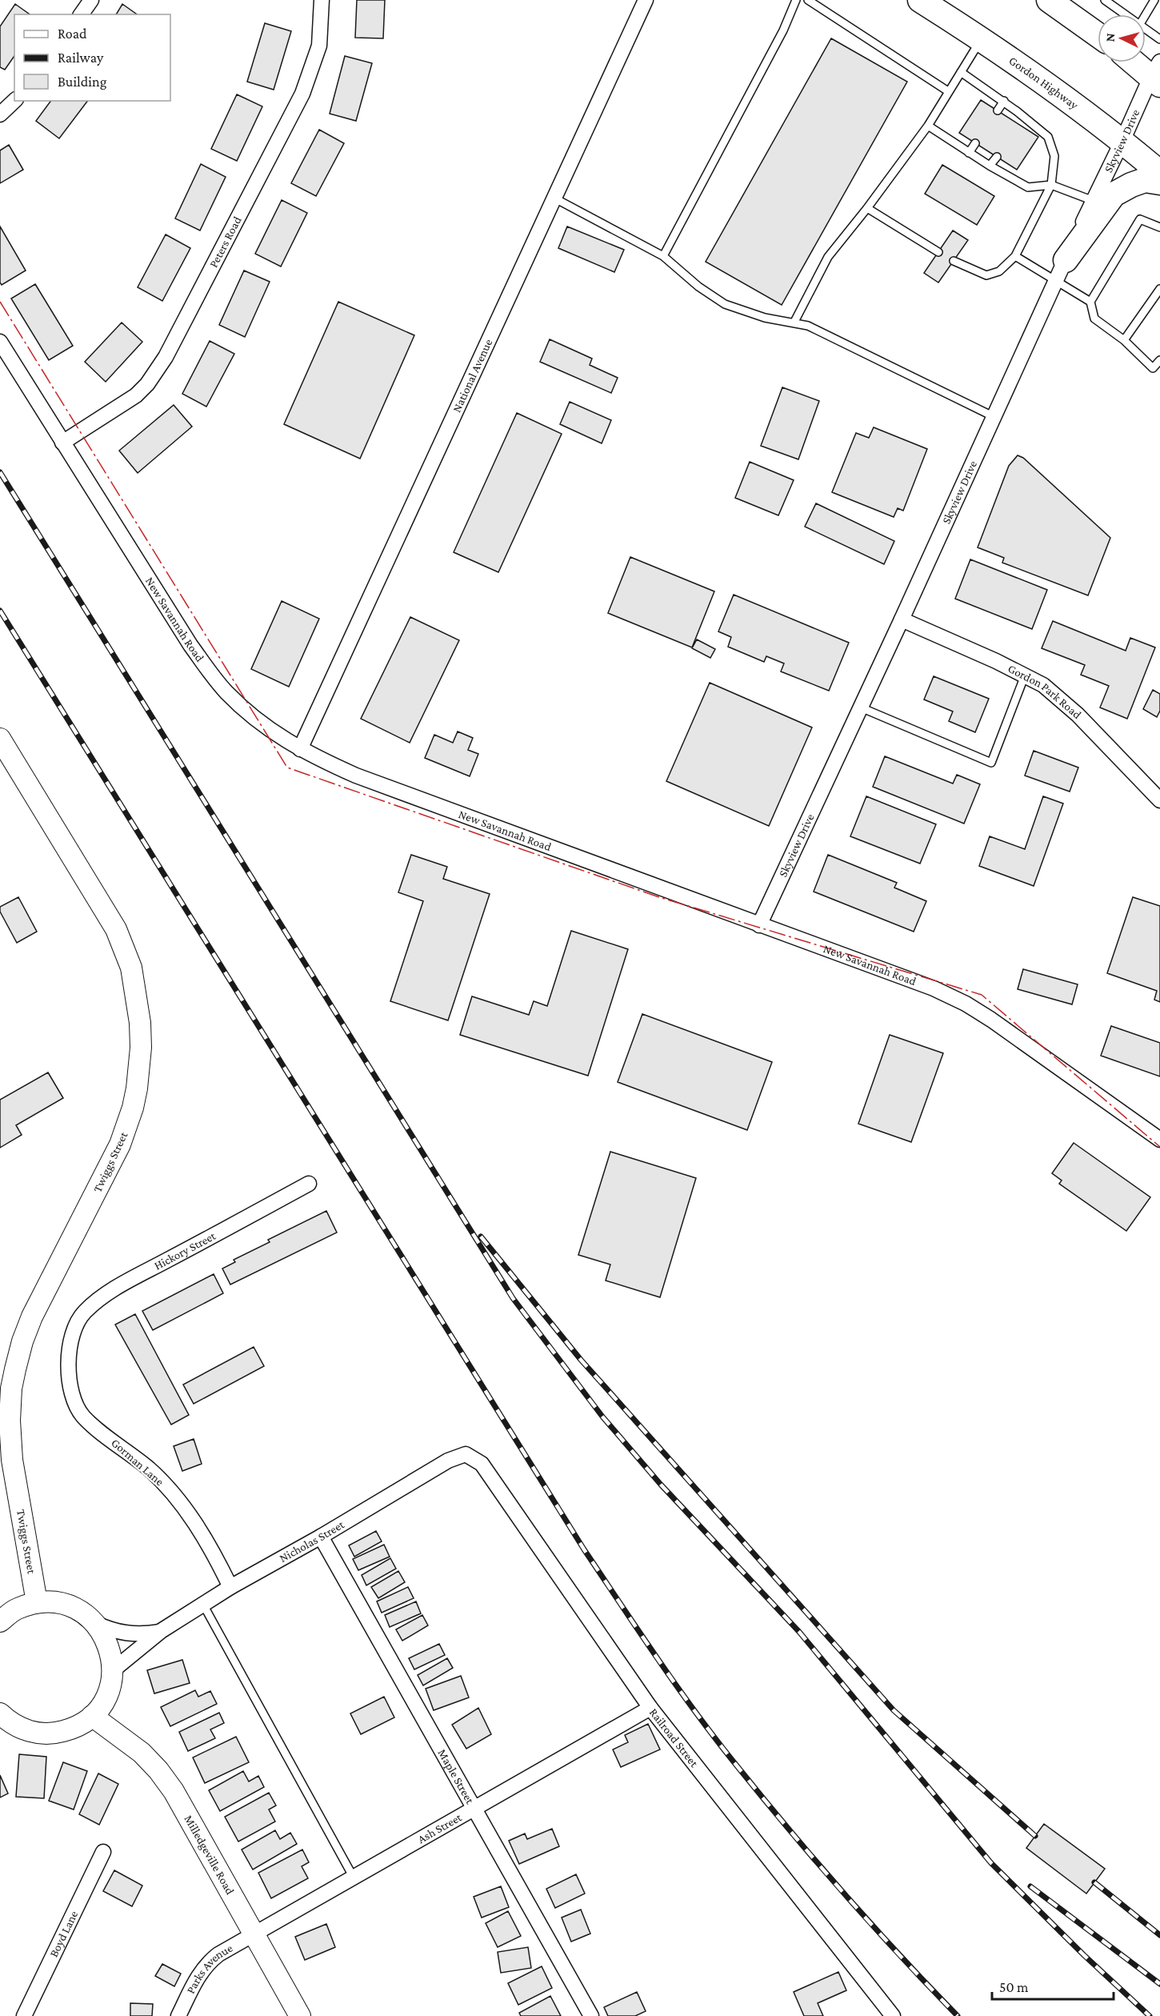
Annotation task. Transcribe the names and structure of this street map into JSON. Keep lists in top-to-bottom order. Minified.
{"streets":{"highway":["Gordon Highway"],"main road":["Twiggs Street","Milledgeville Road"],"street":["Skyview Drive","Peters Road","National Avenue","New Savannah Road","Gordon Park Road","Hickory Street","Gorman Lane","Nicholas Street","Railroad Street","Maple Street","Ash Street","Boyd Lane","Parks Avenue"]},"crossings":[["Gordon Highway","Skyview Drive"],["Skyview Drive","New Savannah Road"],["Skyview Drive","Gordon Park Road"],["Peters Road","New Savannah Road"],["National Avenue","New Savannah Road"],["Hickory Street","Gorman Lane"],["Gorman Lane","Nicholas Street"],["Nicholas Street","Railroad Street"],["Nicholas Street","Maple Street"],["Railroad Street","Ash Street"],["Maple Street","Ash Street"],["Ash Street","Milledgeville Road"],["Ash Street","Parks Avenue"],["Milledgeville Road","Parks Avenue"]],"legend":["Road","Railway","Building"],"scale_bar":"50 m","north":"left"}
